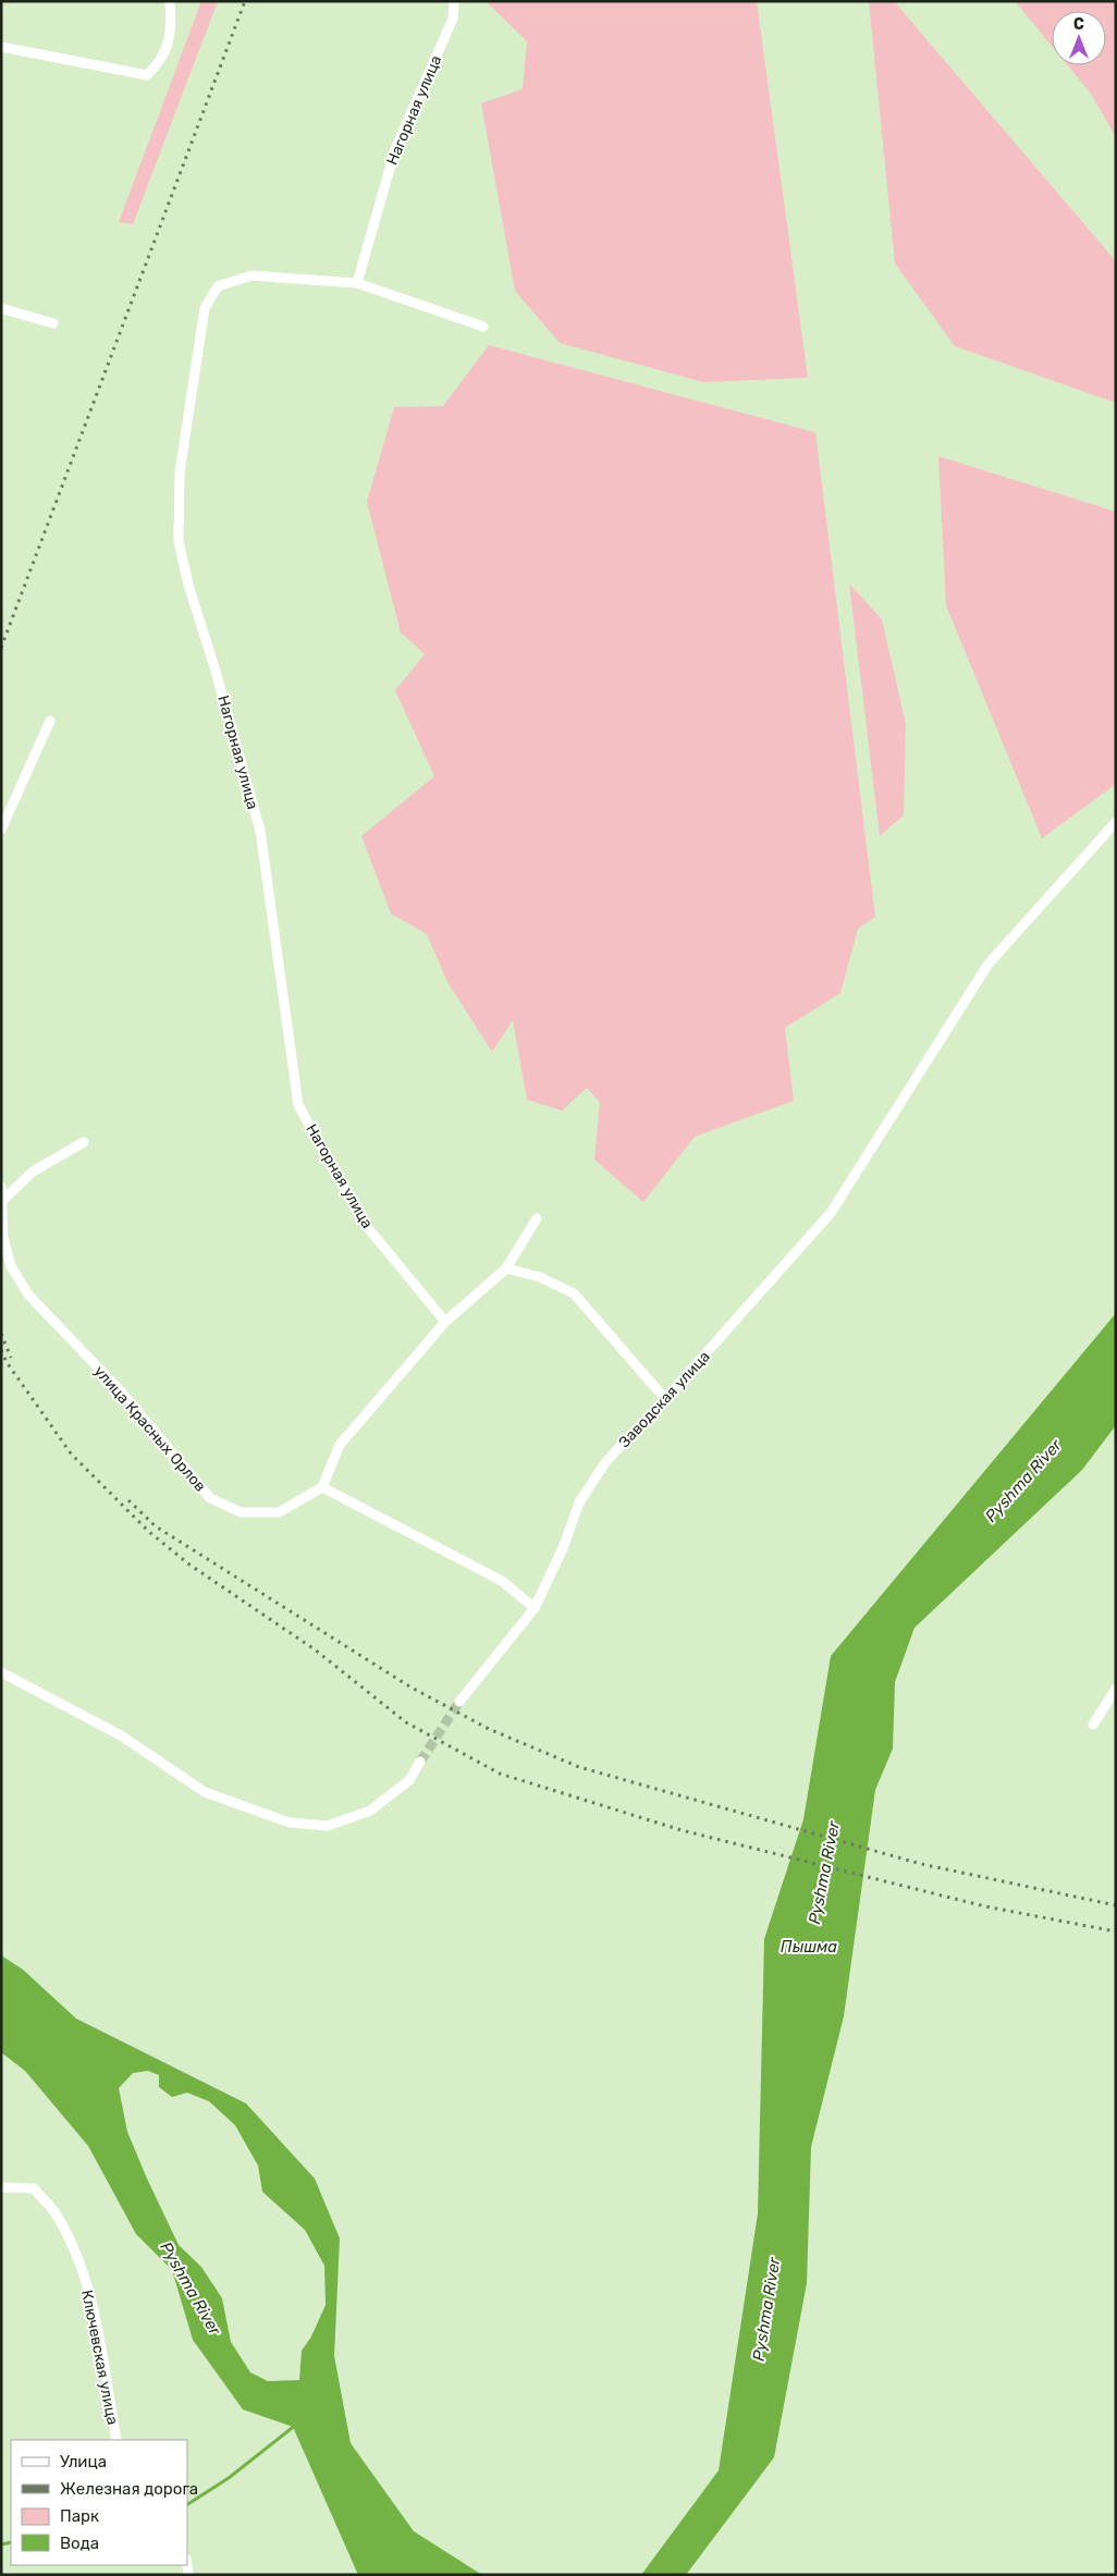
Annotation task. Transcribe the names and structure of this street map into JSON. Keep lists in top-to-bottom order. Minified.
{"streets":{"street":["Нагорная улица","Заводская улица","улица Красных Орлов","Ключевская улица"]},"water":["Pyshma River","Пышма"],"legend":["Улица","Железная дорога","Парк","Вода"],"north":"top"}
